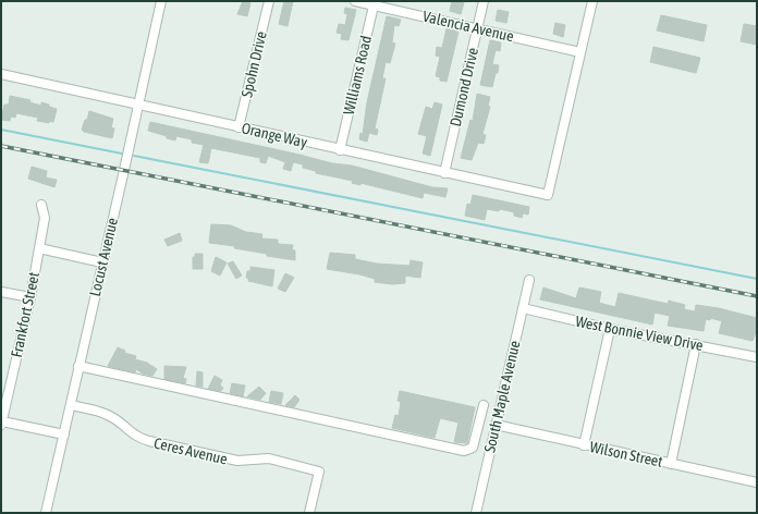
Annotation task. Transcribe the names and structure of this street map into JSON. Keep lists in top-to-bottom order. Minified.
{"streets":{"street":["Valencia Avenue","Spohn Drive","Williams Road","Dumond Drive","Orange Way","Locust Avenue","Frankfort Street","West Bonnie View Drive","South Maple Avenue","Ceres Avenue","Wilson Street"]},"crossings":[["Valencia Avenue","Williams Road"],["Valencia Avenue","Dumond Drive"],["Valencia Avenue","Orange Way"],["Spohn Drive","Orange Way"],["Williams Road","Orange Way"],["Dumond Drive","Orange Way"],["Orange Way","Locust Avenue"],["Locust Avenue","Ceres Avenue"],["West Bonnie View Drive","South Maple Avenue"],["South Maple Avenue","Wilson Street"]]}
